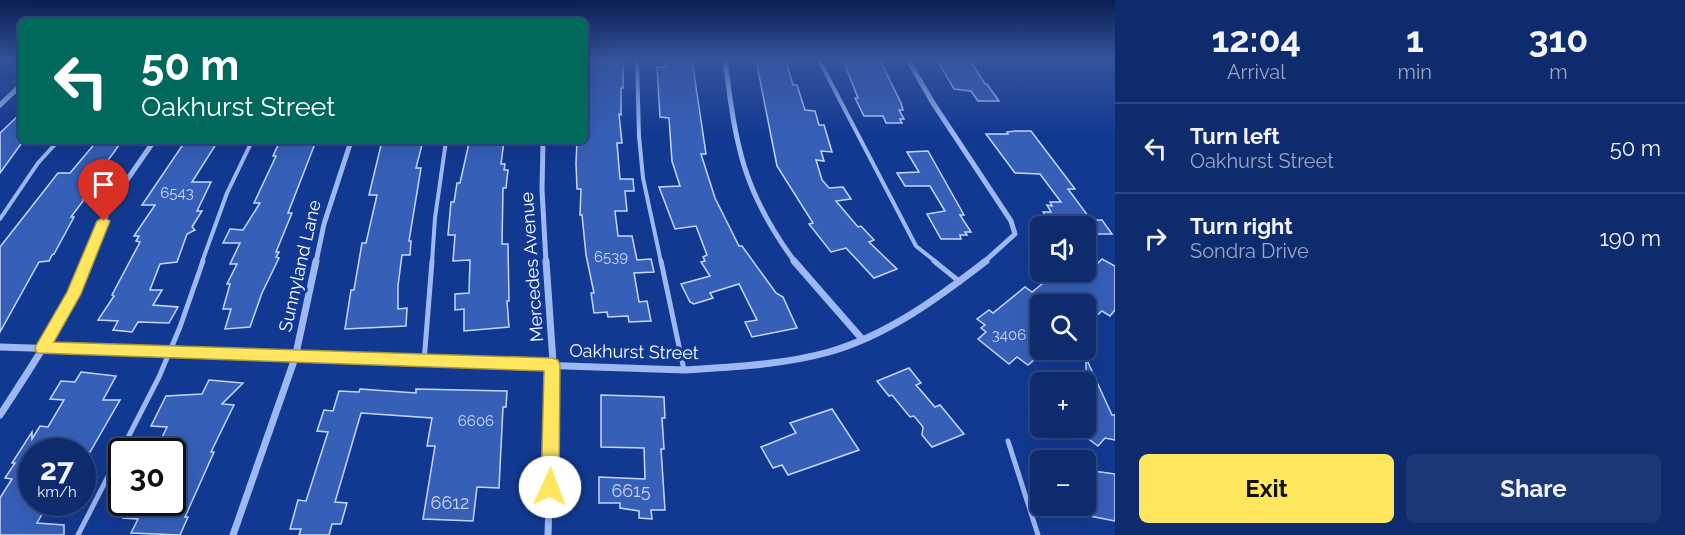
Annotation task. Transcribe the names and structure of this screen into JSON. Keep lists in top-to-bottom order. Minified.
{"streets":{"street":["Sunnyland Lane","Mercedes Avenue","Oakhurst Street"]},"crossings":[["Sunnyland Lane","Oakhurst Street"],["Mercedes Avenue","Oakhurst Street"]],"house_numbers":["6543","6539","3406","6606","6615","6612"],"page":{"eta":["12:04","Arrival","1","min","310","m"],"turn":["50 m","Oakhurst Street"],"list":[{"name":"Turn left","note":"Oakhurst Street","value":"50 m"},{"name":"Turn right","note":"Sondra Drive","value":"190 m"}],"map_buttons":["+","−"],"speed":"27 km/h","limit":"30","buttons":["Exit","Share"]}}
